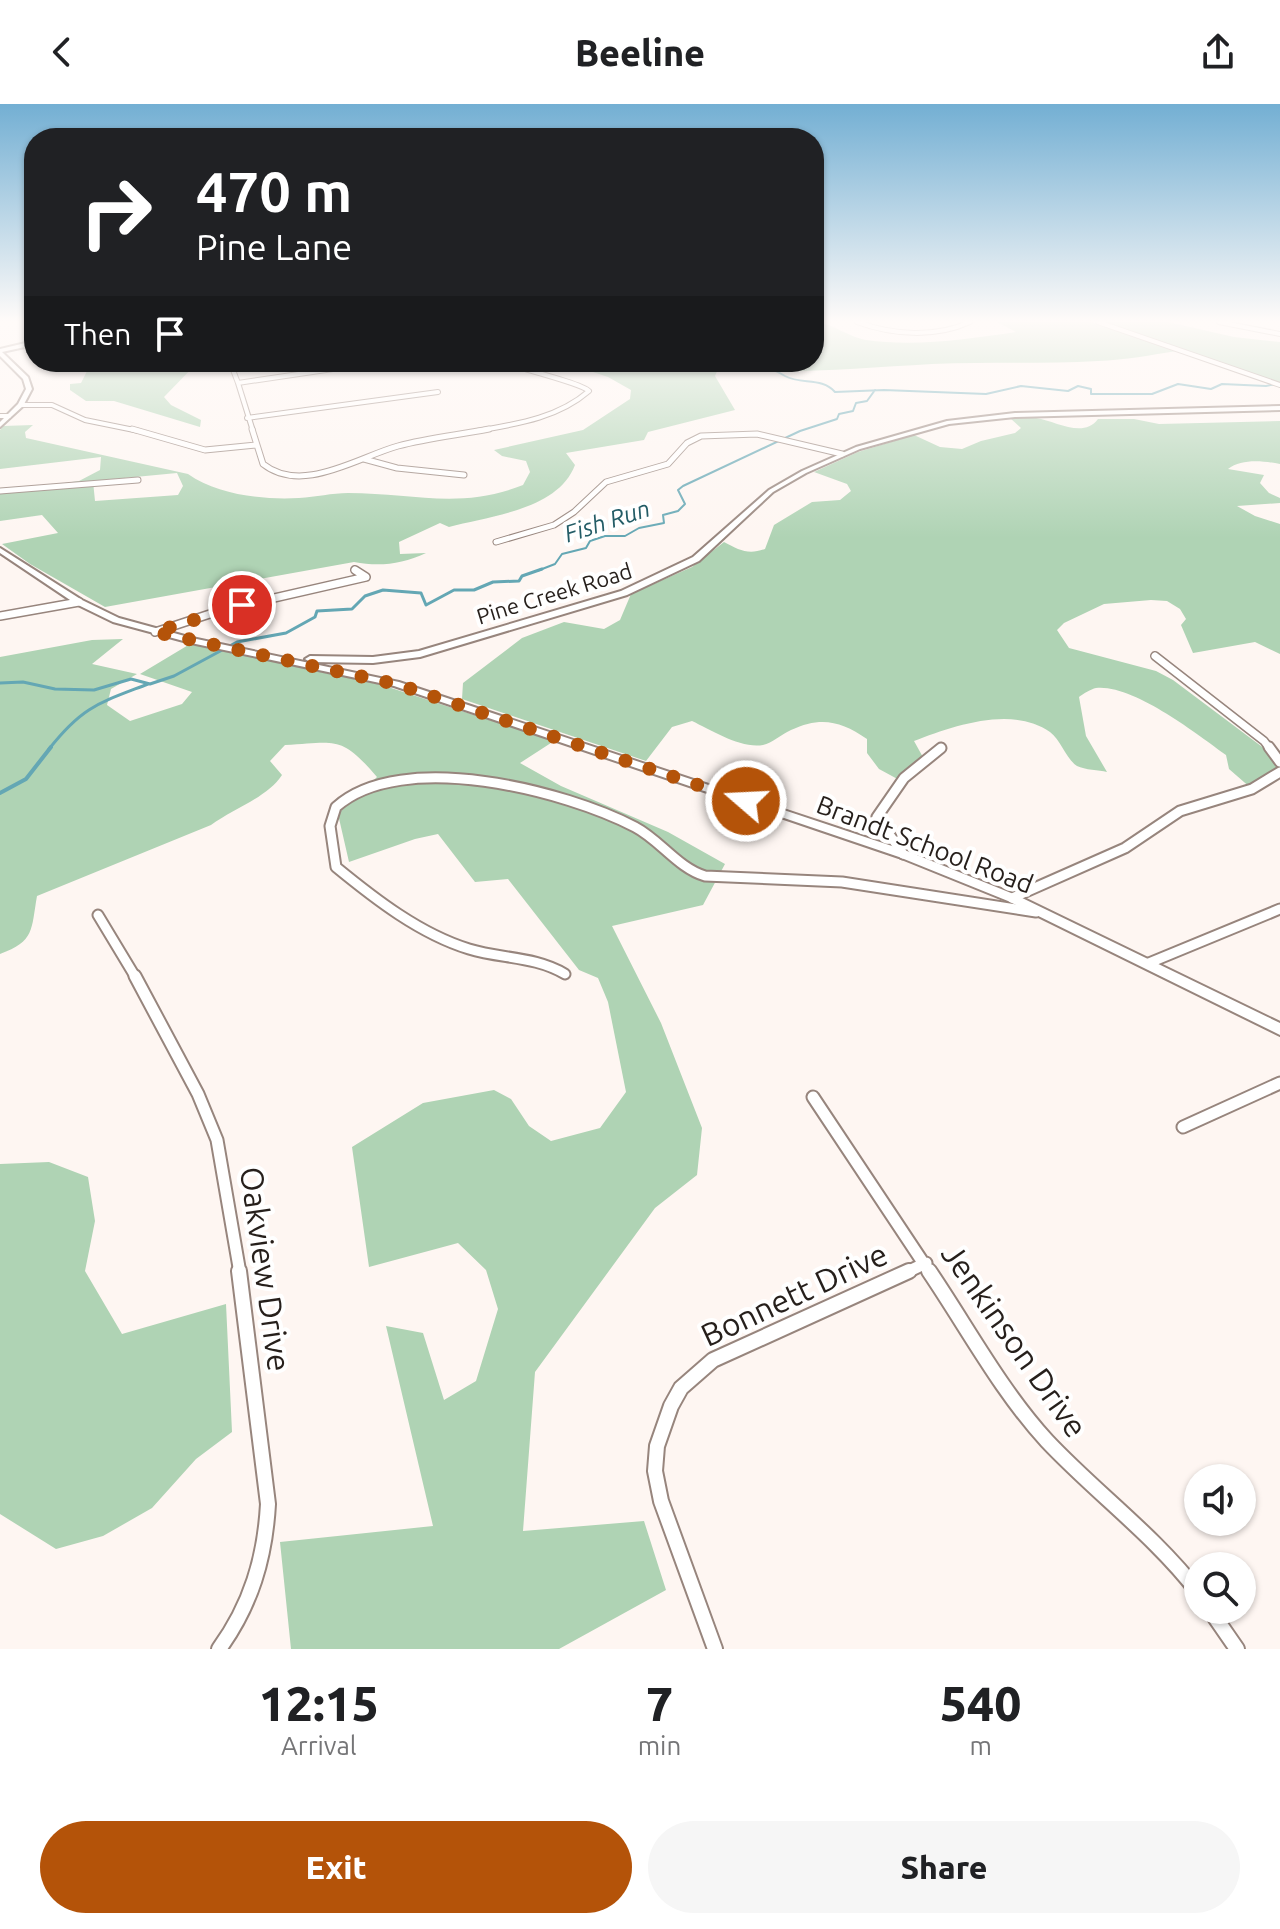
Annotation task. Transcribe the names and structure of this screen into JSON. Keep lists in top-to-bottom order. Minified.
{"streets":{"street":["Pine Creek Road","Brandt School Road","Oakview Drive","Bonnett Drive","Jenkinson Drive"]},"crossings":[["Pine Creek Road","Brandt School Road"],["Bonnett Drive","Jenkinson Drive"]],"water":["Fish Run"],"page":{"header":"Beeline","turn":["470 m","Pine Lane"],"then":"Then","eta":["12:15","Arrival","7","min","540","m"],"buttons":["Exit","Share"]}}
